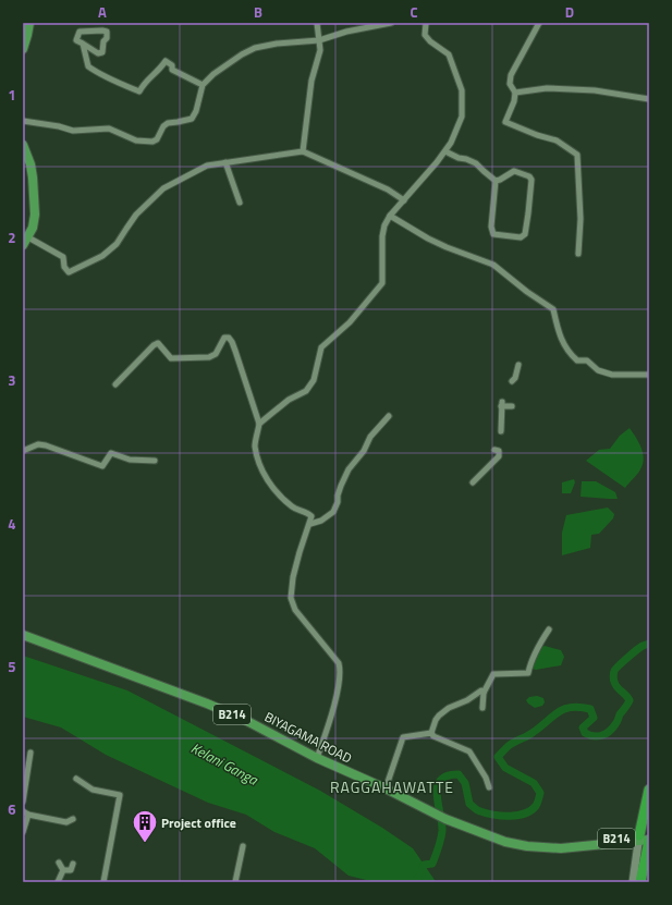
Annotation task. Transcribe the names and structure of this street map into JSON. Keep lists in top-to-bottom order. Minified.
{"streets":{"main road":["B214","BIYAGAMA ROAD"]},"districts":["RAGGAHAWATTE"],"water":["Kelani Ganga"],"places":{"building":["Project office"]},"grid":{"columns":["A","B","C","D"],"rows":["1","2","3","4","5","6"]}}
